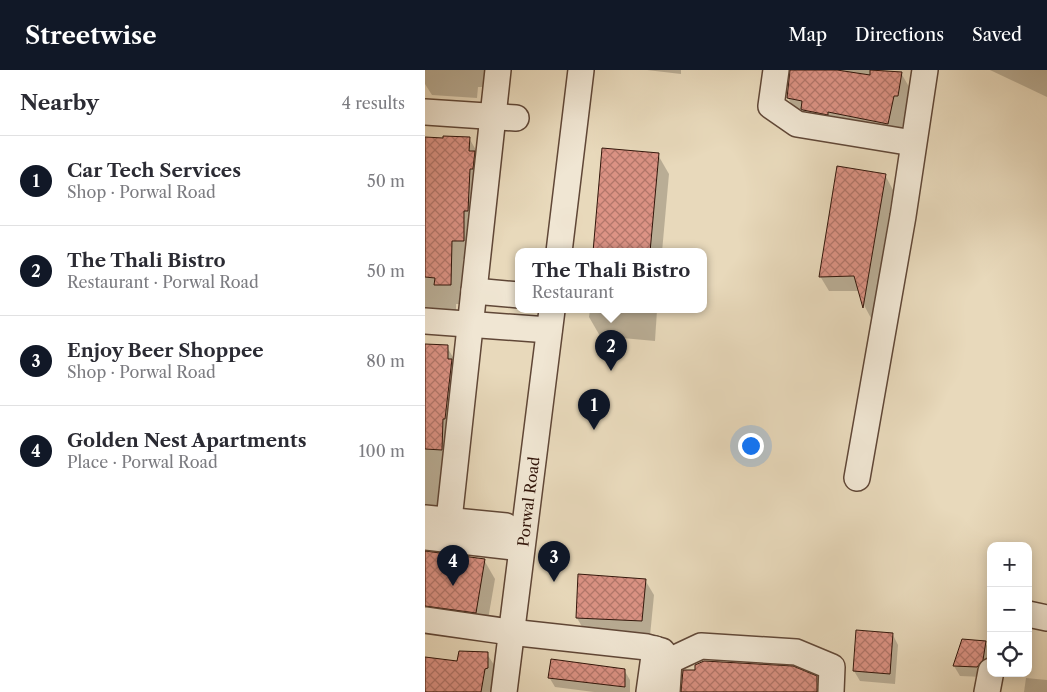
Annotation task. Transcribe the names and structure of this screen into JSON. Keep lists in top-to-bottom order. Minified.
{"streets":{"street":["Porwal Road"]},"page":{"header":"Streetwise","nav":["Map","Directions","Saved"],"heading":["Nearby","4 results"],"list":[{"mark":"1","name":"Car Tech Services","note":"Shop · Porwal Road","value":"50 m"},{"mark":"2","name":"The Thali Bistro","note":"Restaurant · Porwal Road","value":"50 m"},{"mark":"3","name":"Enjoy Beer Shoppee","note":"Shop · Porwal Road","value":"80 m"},{"mark":"4","name":"Golden Nest Apartments","note":"Place · Porwal Road","value":"100 m"}],"popup":["The Thali Bistro","Restaurant"],"pins":["2","1","3","4"],"map_buttons":["+","−"]}}
